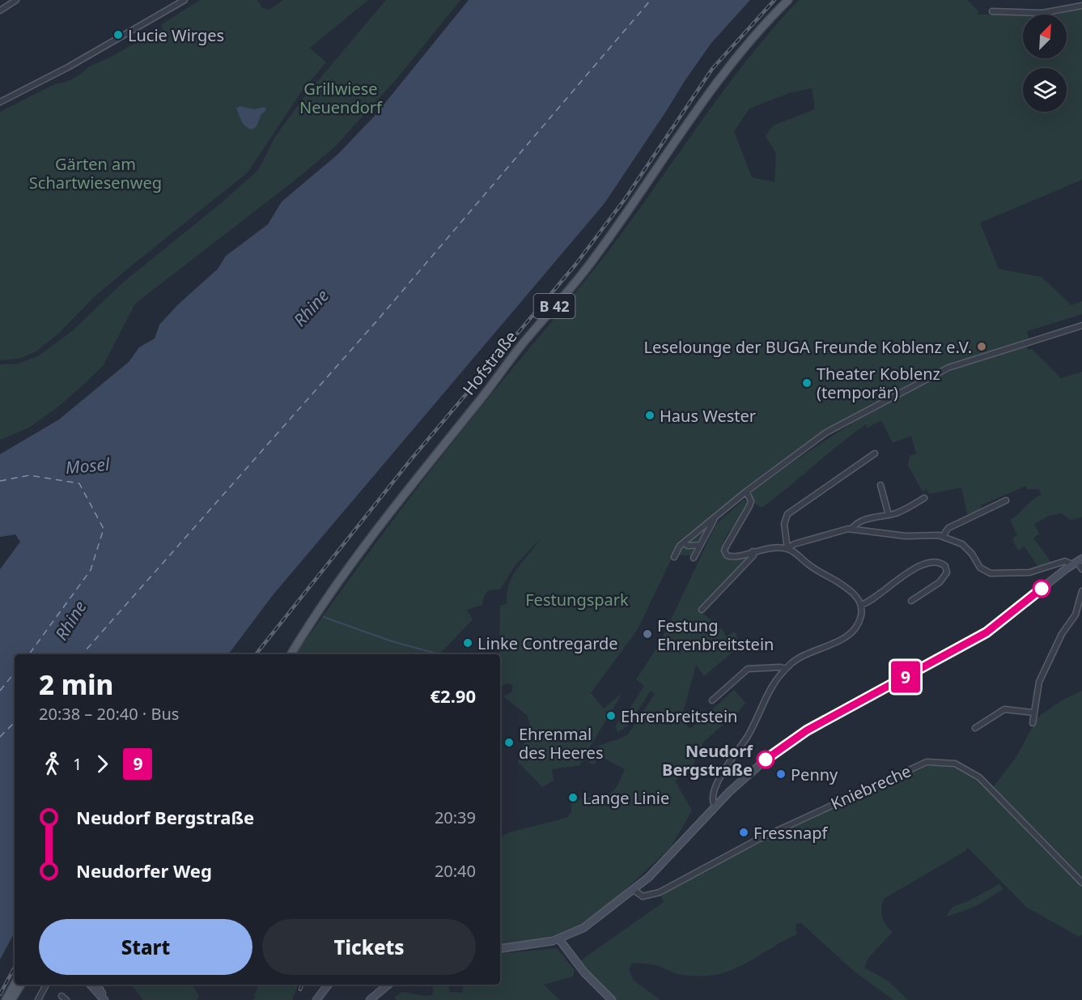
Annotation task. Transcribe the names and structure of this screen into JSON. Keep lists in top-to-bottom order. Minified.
{"streets":{"main road":["B 42","Hofstraße"],"street":["Kniebreche"]},"water":["Rhine","Mosel"],"parks":["Grillwiese Neuendorf","Gärten am Schartwiesenweg","Festungspark"],"places":["Lucie Wirges","Leselounge der BUGA Freunde Koblenz e.V.","Theater Koblenz (temporär)","Haus Wester","Festung Ehrenbreitstein","Linke Contregarde","Ehrenbreitstein","Ehrenmal des Heeres","Neudorf Bergstraße","Penny","Lange Linie","Fressnapf"],"lines":["bus line 9"],"north":"top right","page":{"on_map":"9","heading":["2 min","20:38 – 20:40 · Bus","€2.90"],"legs":["1","9"],"list":[{"name":"Neudorf Bergstraße","value":"20:39"},{"name":"Neudorfer Weg","value":"20:40"}],"buttons":["Start","Tickets"]}}
